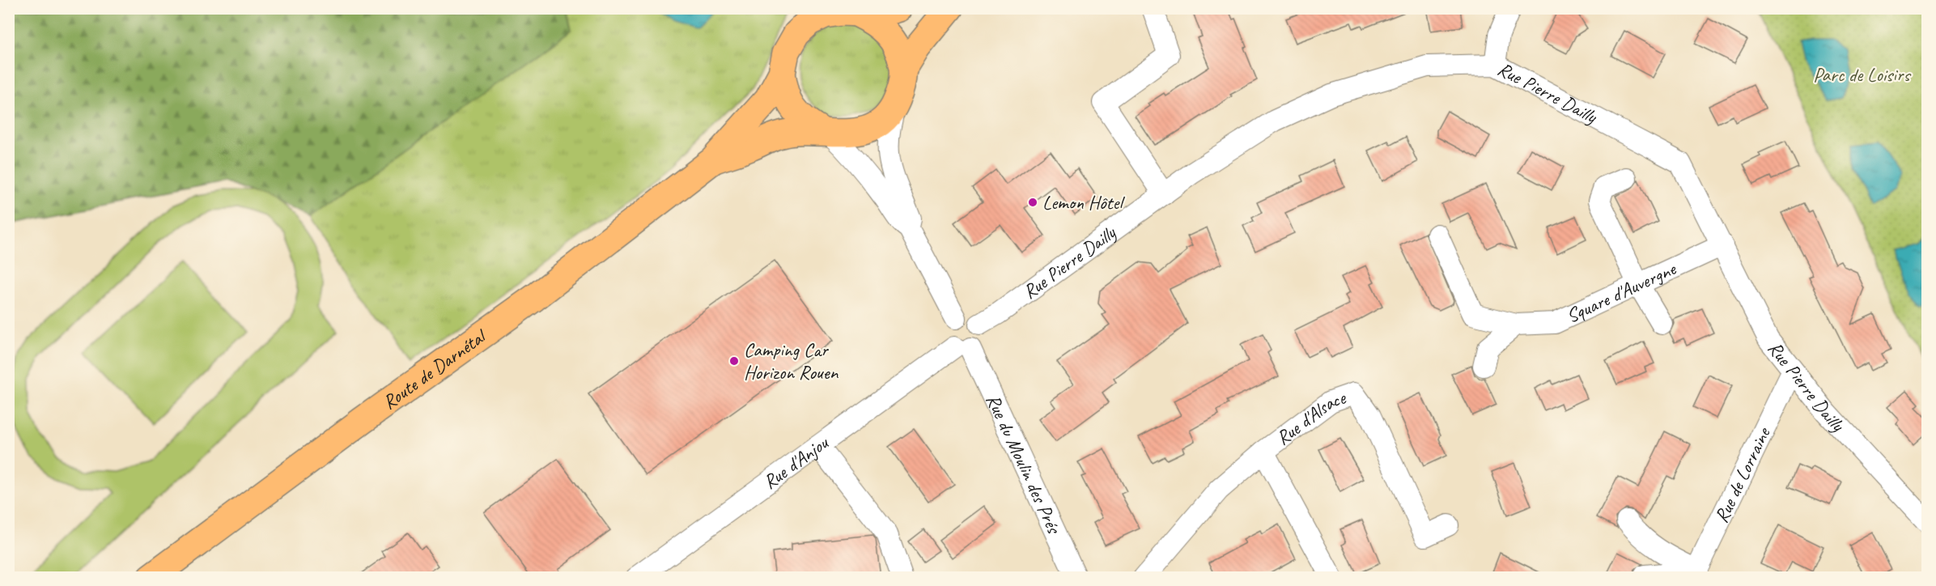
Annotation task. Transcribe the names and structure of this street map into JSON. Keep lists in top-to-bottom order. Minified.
{"streets":{"main road":["Route de Darnétal"],"street":["Rue Pierre Dailly","Square d'Auvergne","Rue d'Alsace","Rue d'Anjou","Rue du Moulin des Prés","Rue de Lorraine"]},"crossings":[["Rue Pierre Dailly","Square d'Auvergne"],["Rue Pierre Dailly","Rue d'Anjou"],["Rue Pierre Dailly","Rue du Moulin des Prés"],["Rue Pierre Dailly","Rue de Lorraine"],["Rue d'Anjou","Rue du Moulin des Prés"]],"parks":["Parc de Loisirs"],"places":["Lemon Hôtel","Camping Car Horizon Rouen"]}
